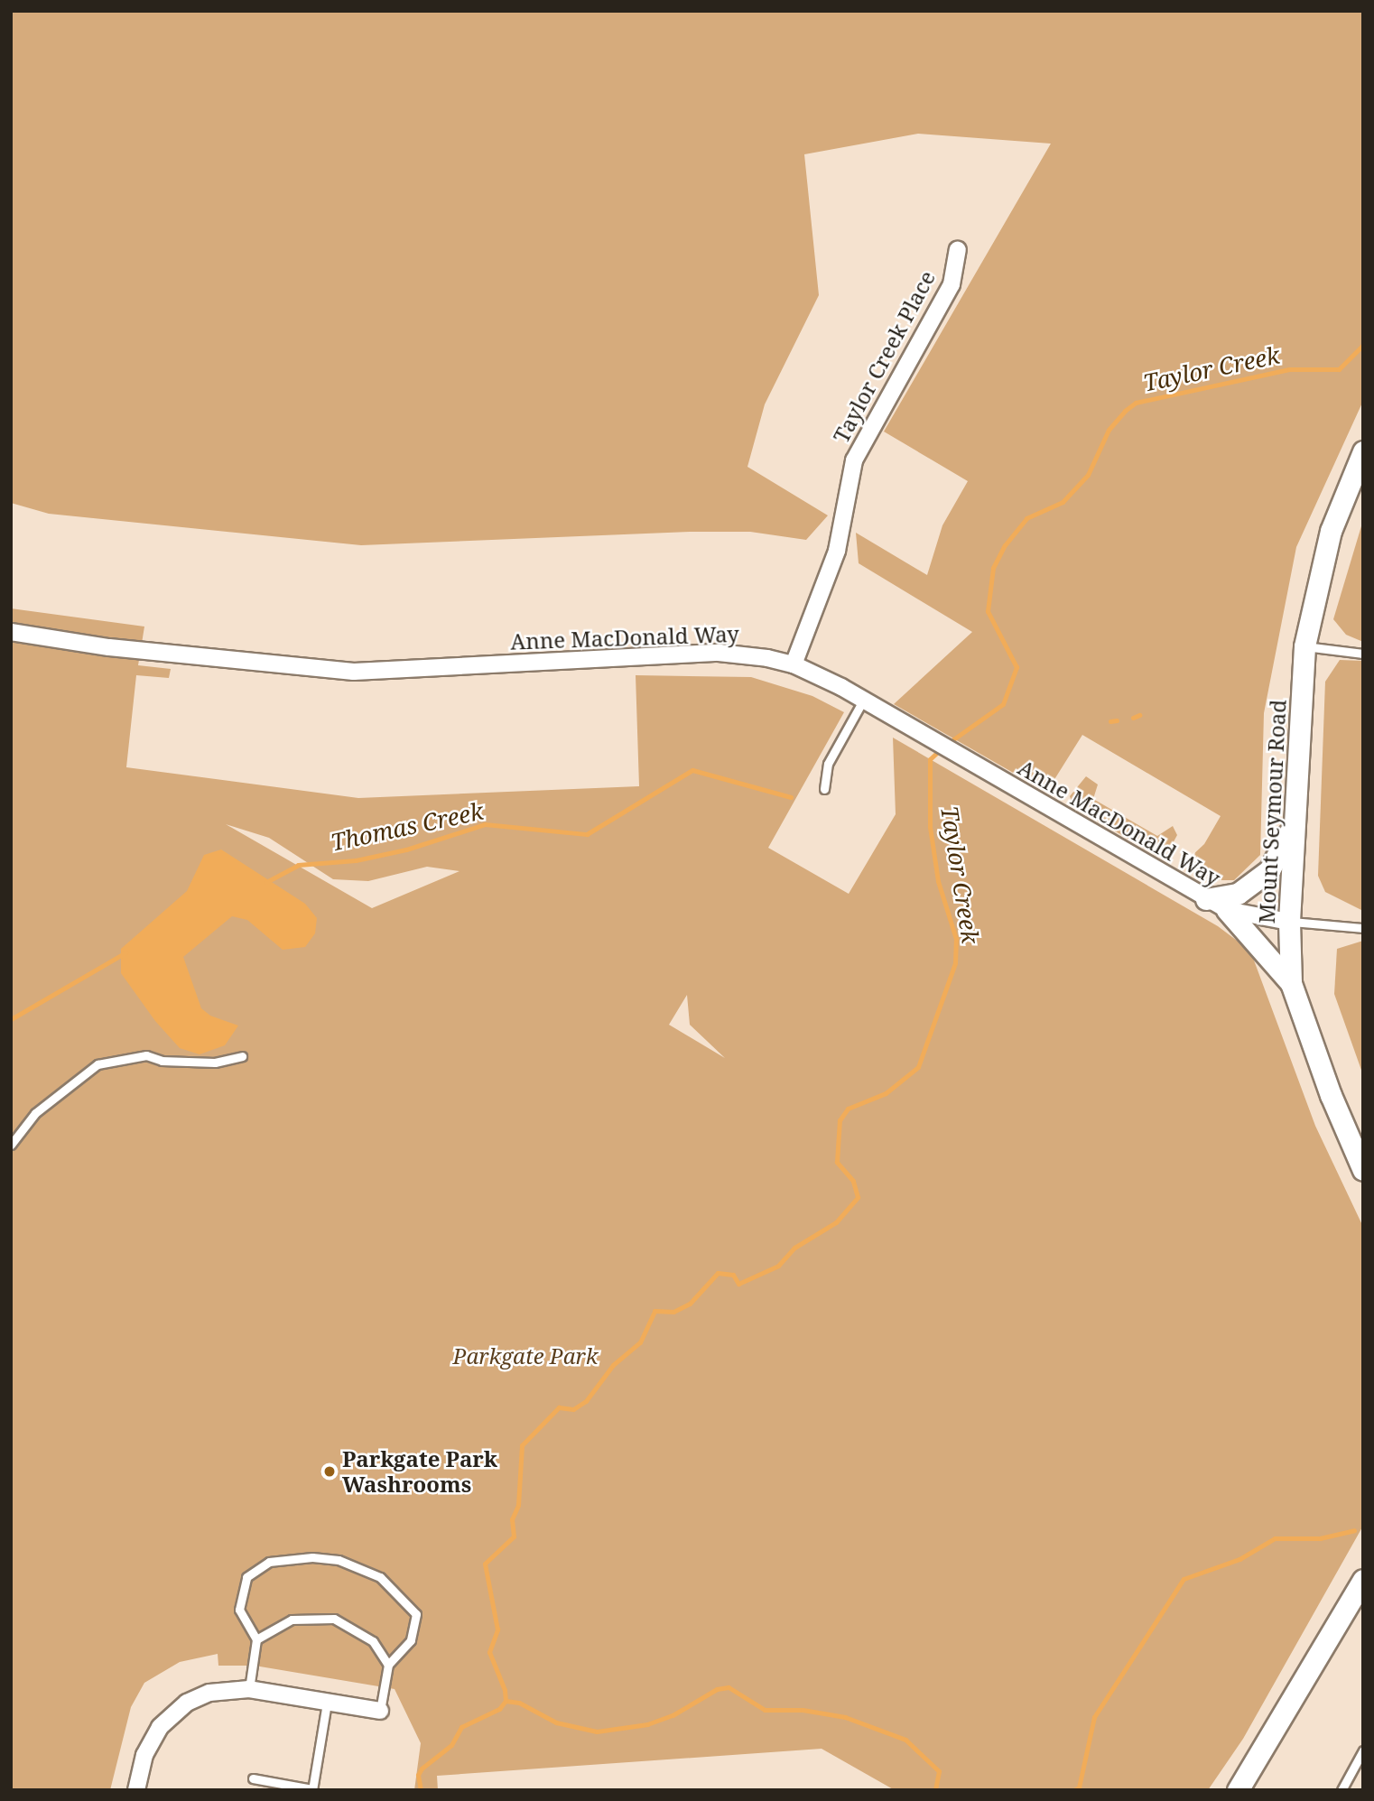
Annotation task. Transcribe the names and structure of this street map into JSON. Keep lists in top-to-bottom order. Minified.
{"streets":{"street":["Taylor Creek Place","Anne MacDonald Way","Mount Seymour Road"]},"crossings":[["Taylor Creek Place","Anne MacDonald Way"],["Anne MacDonald Way","Mount Seymour Road"]],"water":["Taylor Creek","Thomas Creek"],"parks":["Parkgate Park"],"places":["Parkgate Park Washrooms"]}
